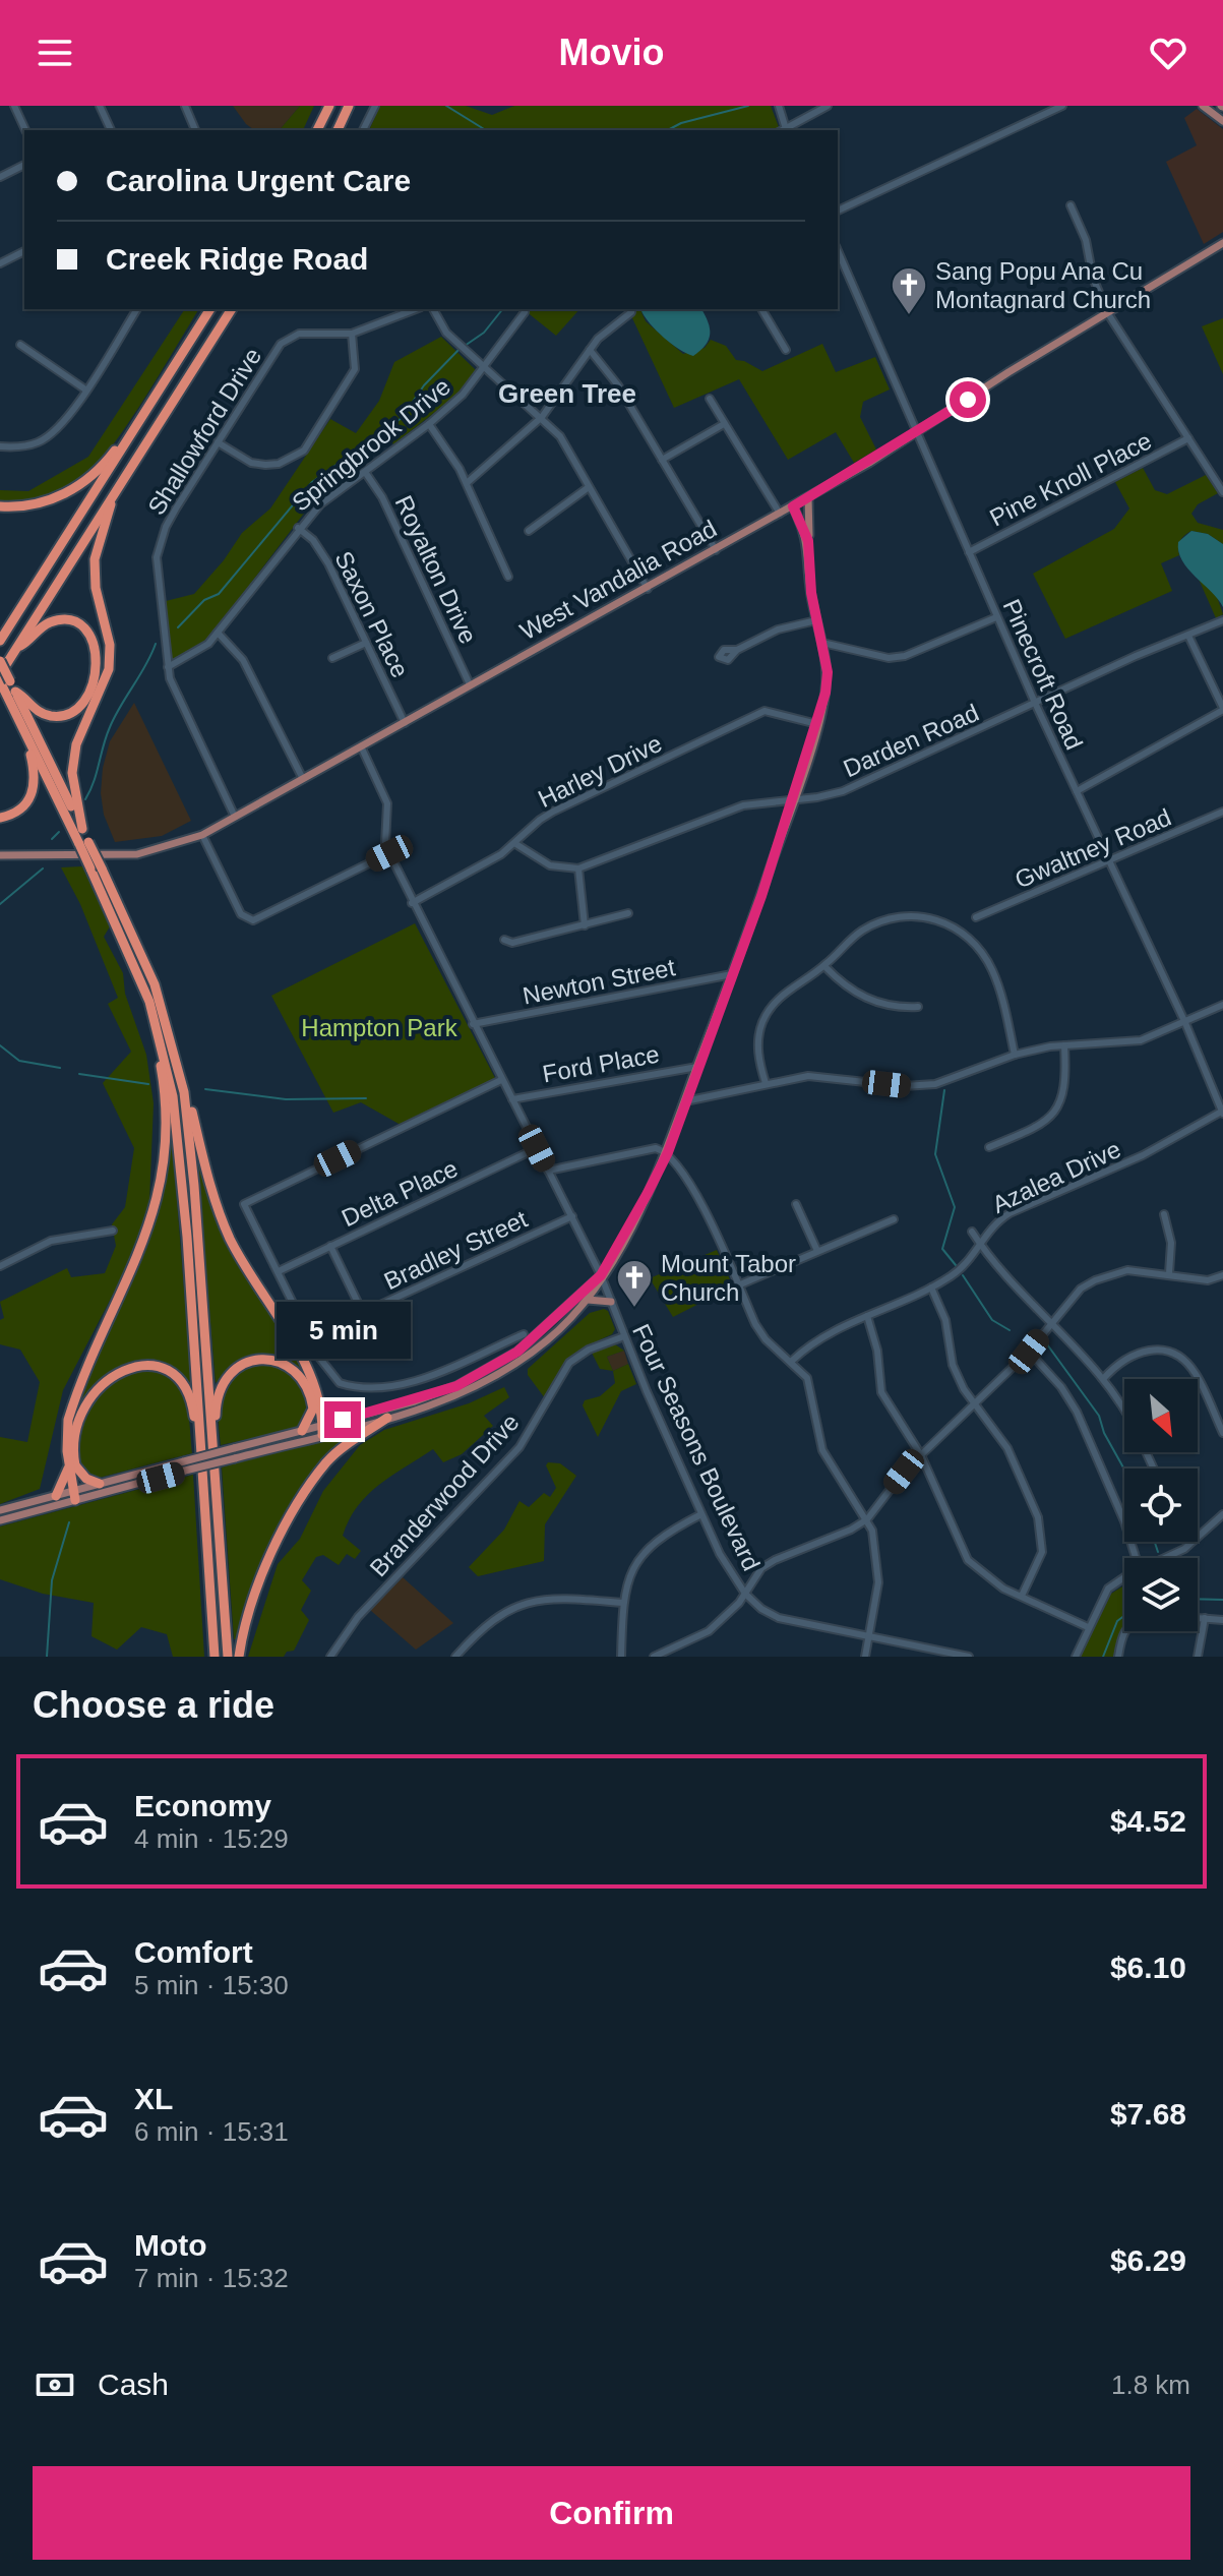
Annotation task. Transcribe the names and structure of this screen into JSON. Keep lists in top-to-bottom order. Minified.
{"streets":{"main road":["West Vandalia Road"],"street":["Shallowford Drive","Springbrook Drive","Pine Knoll Place","Royalton Drive","Saxon Place","Pinecroft Road","Darden Road","Harley Drive","Gwaltney Road","Newton Street","Ford Place","Azalea Drive","Delta Place","Bradley Street","Four Seasons Boulevard","Branderwood Drive"]},"crossings":[["Shallowford Drive","Springbrook Drive"],["Shallowford Drive","West Vandalia Road"],["Springbrook Drive","Royalton Drive"],["Springbrook Drive","Saxon Place"],["Pine Knoll Place","Pinecroft Road"],["Royalton Drive","West Vandalia Road"],["West Vandalia Road","Saxon Place"],["West Vandalia Road","Pinecroft Road"],["West Vandalia Road","Four Seasons Boulevard"],["Pinecroft Road","Darden Road"],["Pinecroft Road","Gwaltney Road"],["Pinecroft Road","Azalea Drive"],["Harley Drive","Four Seasons Boulevard"],["Newton Street","Four Seasons Boulevard"],["Ford Place","Four Seasons Boulevard"],["Delta Place","Bradley Street"],["Delta Place","Four Seasons Boulevard"],["Bradley Street","Four Seasons Boulevard"],["Four Seasons Boulevard","Branderwood Drive"]],"districts":["Green Tree"],"parks":["Hampton Park"],"places":{"church":["Sang Popu Ana Cu Montagnard Church","Mount Tabor Church"]},"north":"bottom right","page":{"header":"Movio","banner":["Carolina Urgent Care","Creek Ridge Road"],"bubble":"5 min","heading":"Choose a ride","list":[{"name":"Economy","note":"4 min · 15:29","value":"$4.52"},{"name":"Comfort","note":"5 min · 15:30","value":"$6.10"},{"name":"XL","note":"6 min · 15:31","value":"$7.68"},{"name":"Moto","note":"7 min · 15:32","value":"$6.29"}],"pay":["Cash","1.8 km"],"buttons":"Confirm"}}
